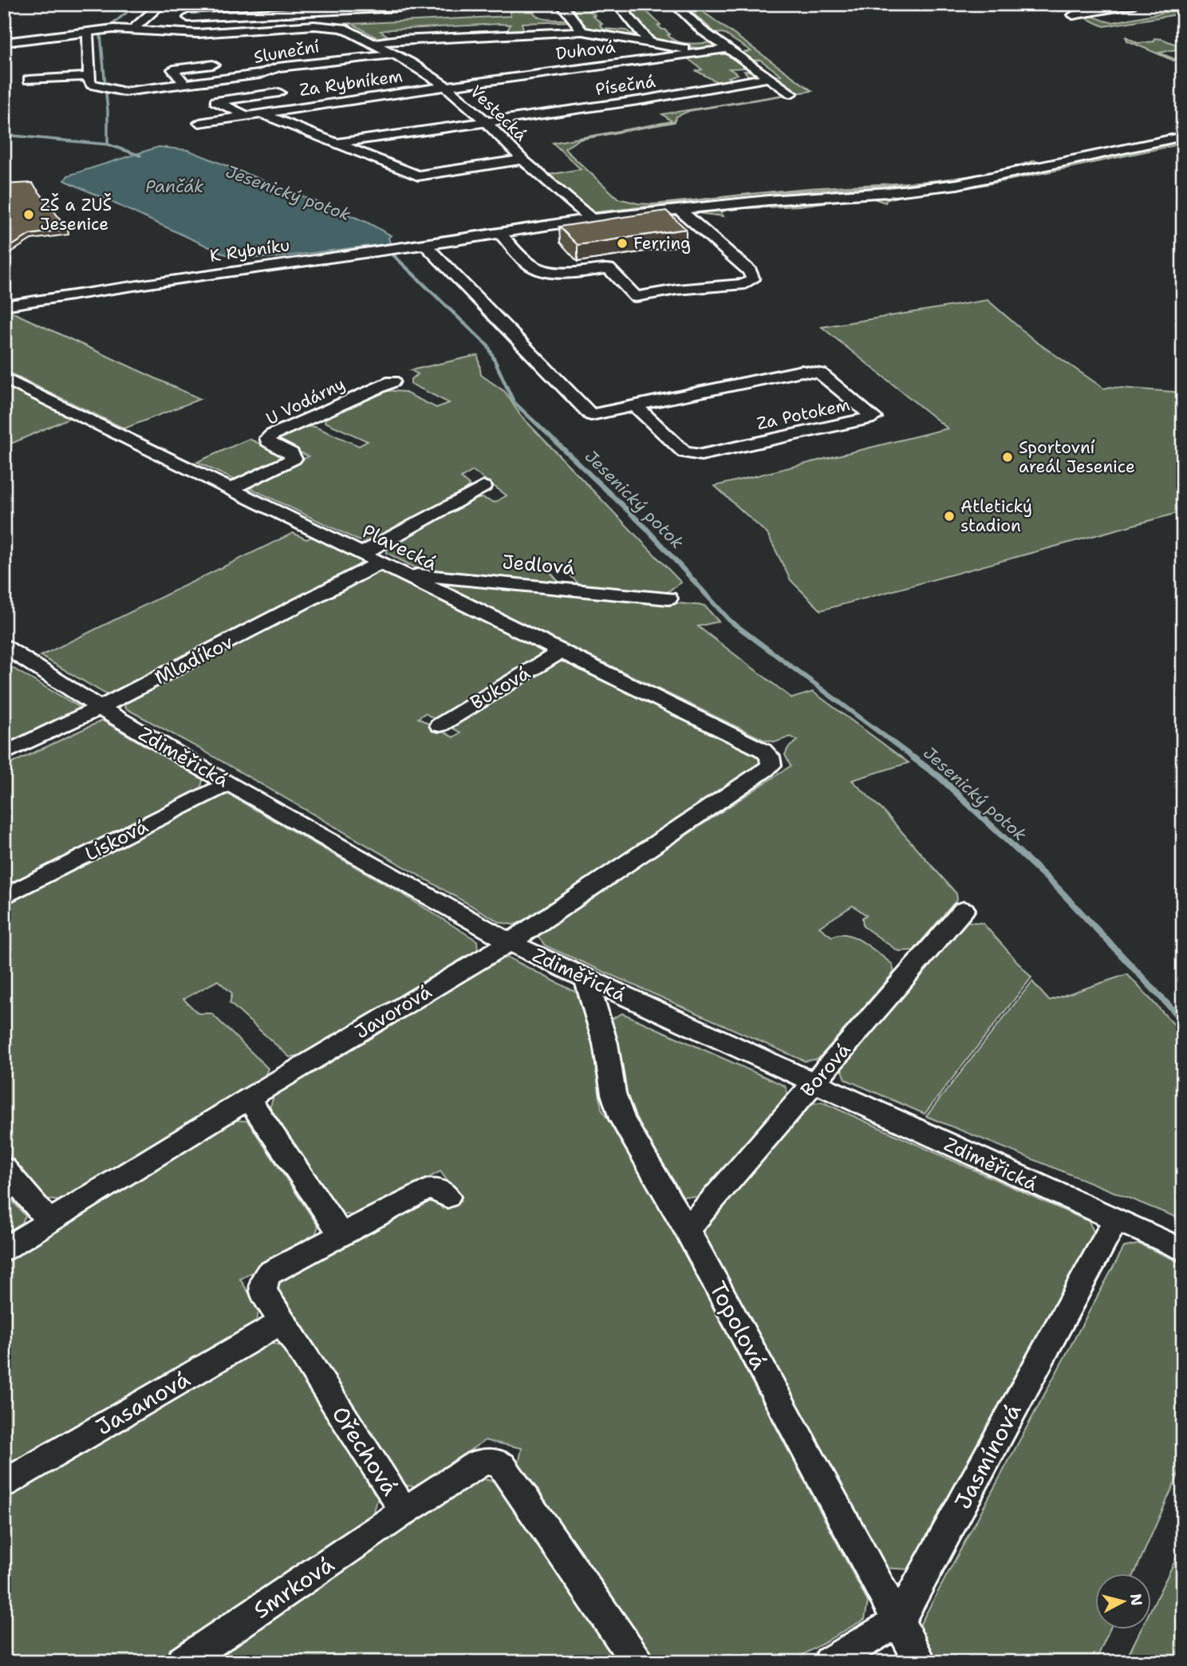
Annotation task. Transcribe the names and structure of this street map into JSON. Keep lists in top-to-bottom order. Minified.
{"streets":{"street":["Duhová","Sluneční","Za Rybníkem","Písečná","Vestecká","K Rybníku","U Vodárny","Za Potokem","Plavecká","Jedlová","Mladíkov","Buková","Zdiměřická","Lísková","Javorová","Borová","Topolová","Jasanová","Ořechová","Jasmínová","Smrková"]},"crossings":[["Duhová","Za Rybníkem"],["Duhová","Vestecká"],["Sluneční","Vestecká"],["Za Rybníkem","Písečná"],["Za Rybníkem","Vestecká"],["Písečná","Vestecká"],["Vestecká","K Rybníku"],["K Rybníku","Za Potokem"],["U Vodárny","Plavecká"],["Plavecká","Jedlová"],["Plavecká","Mladíkov"],["Plavecká","Buková"],["Plavecká","Javorová"],["Mladíkov","Zdiměřická"],["Zdiměřická","Lísková"],["Zdiměřická","Javorová"],["Zdiměřická","Borová"],["Zdiměřická","Topolová"],["Zdiměřická","Jasmínová"],["Borová","Topolová"],["Topolová","Jasmínová"],["Jasanová","Ořechová"],["Ořechová","Smrková"]],"water":["Pančák","Jesenický potok"],"places":["ZŠ a ZUŠ Jesenice","Ferring","Sportovní areál Jesenice","Atletický stadion"],"north":"right"}
